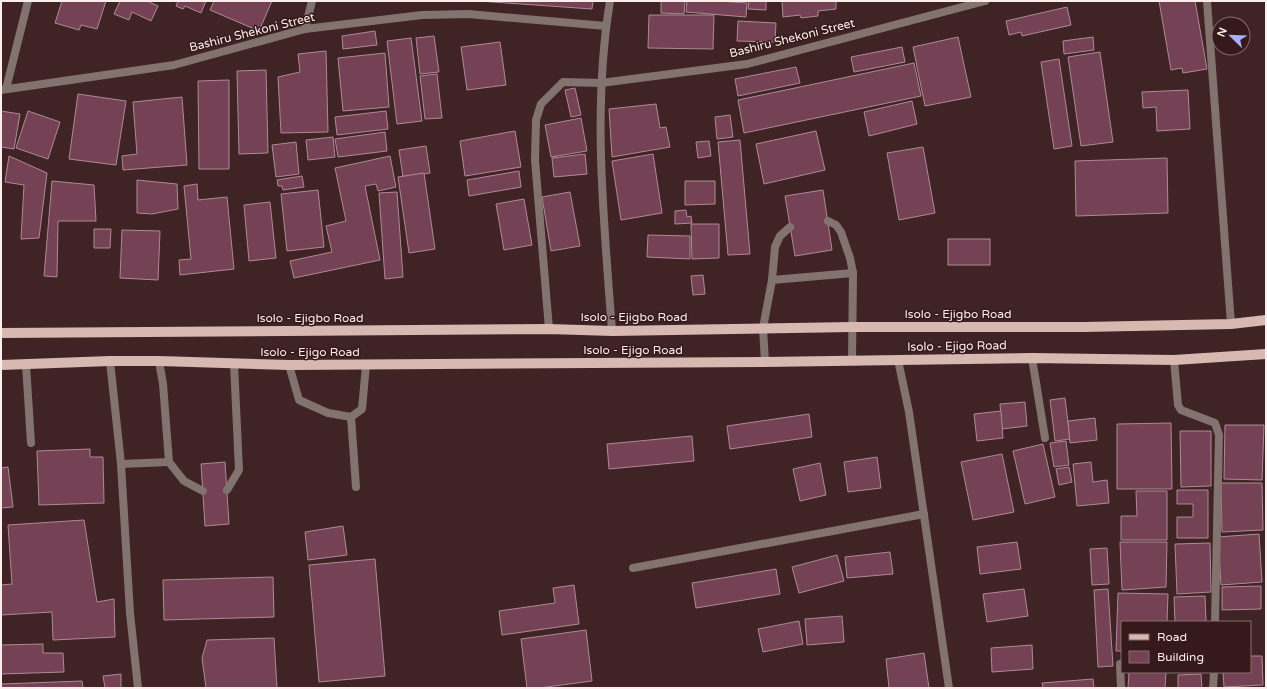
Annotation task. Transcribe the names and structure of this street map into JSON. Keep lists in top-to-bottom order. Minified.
{"streets":{"main road":["Isolo - Ejigbo Road","Isolo - Ejigo Road"],"street":["Bashiru Shekoni Street"]},"crossings":[["Bashiru Shekoni Street","Isolo - Ejigbo Road"]],"legend":["Road","Building"],"north":"top left"}
